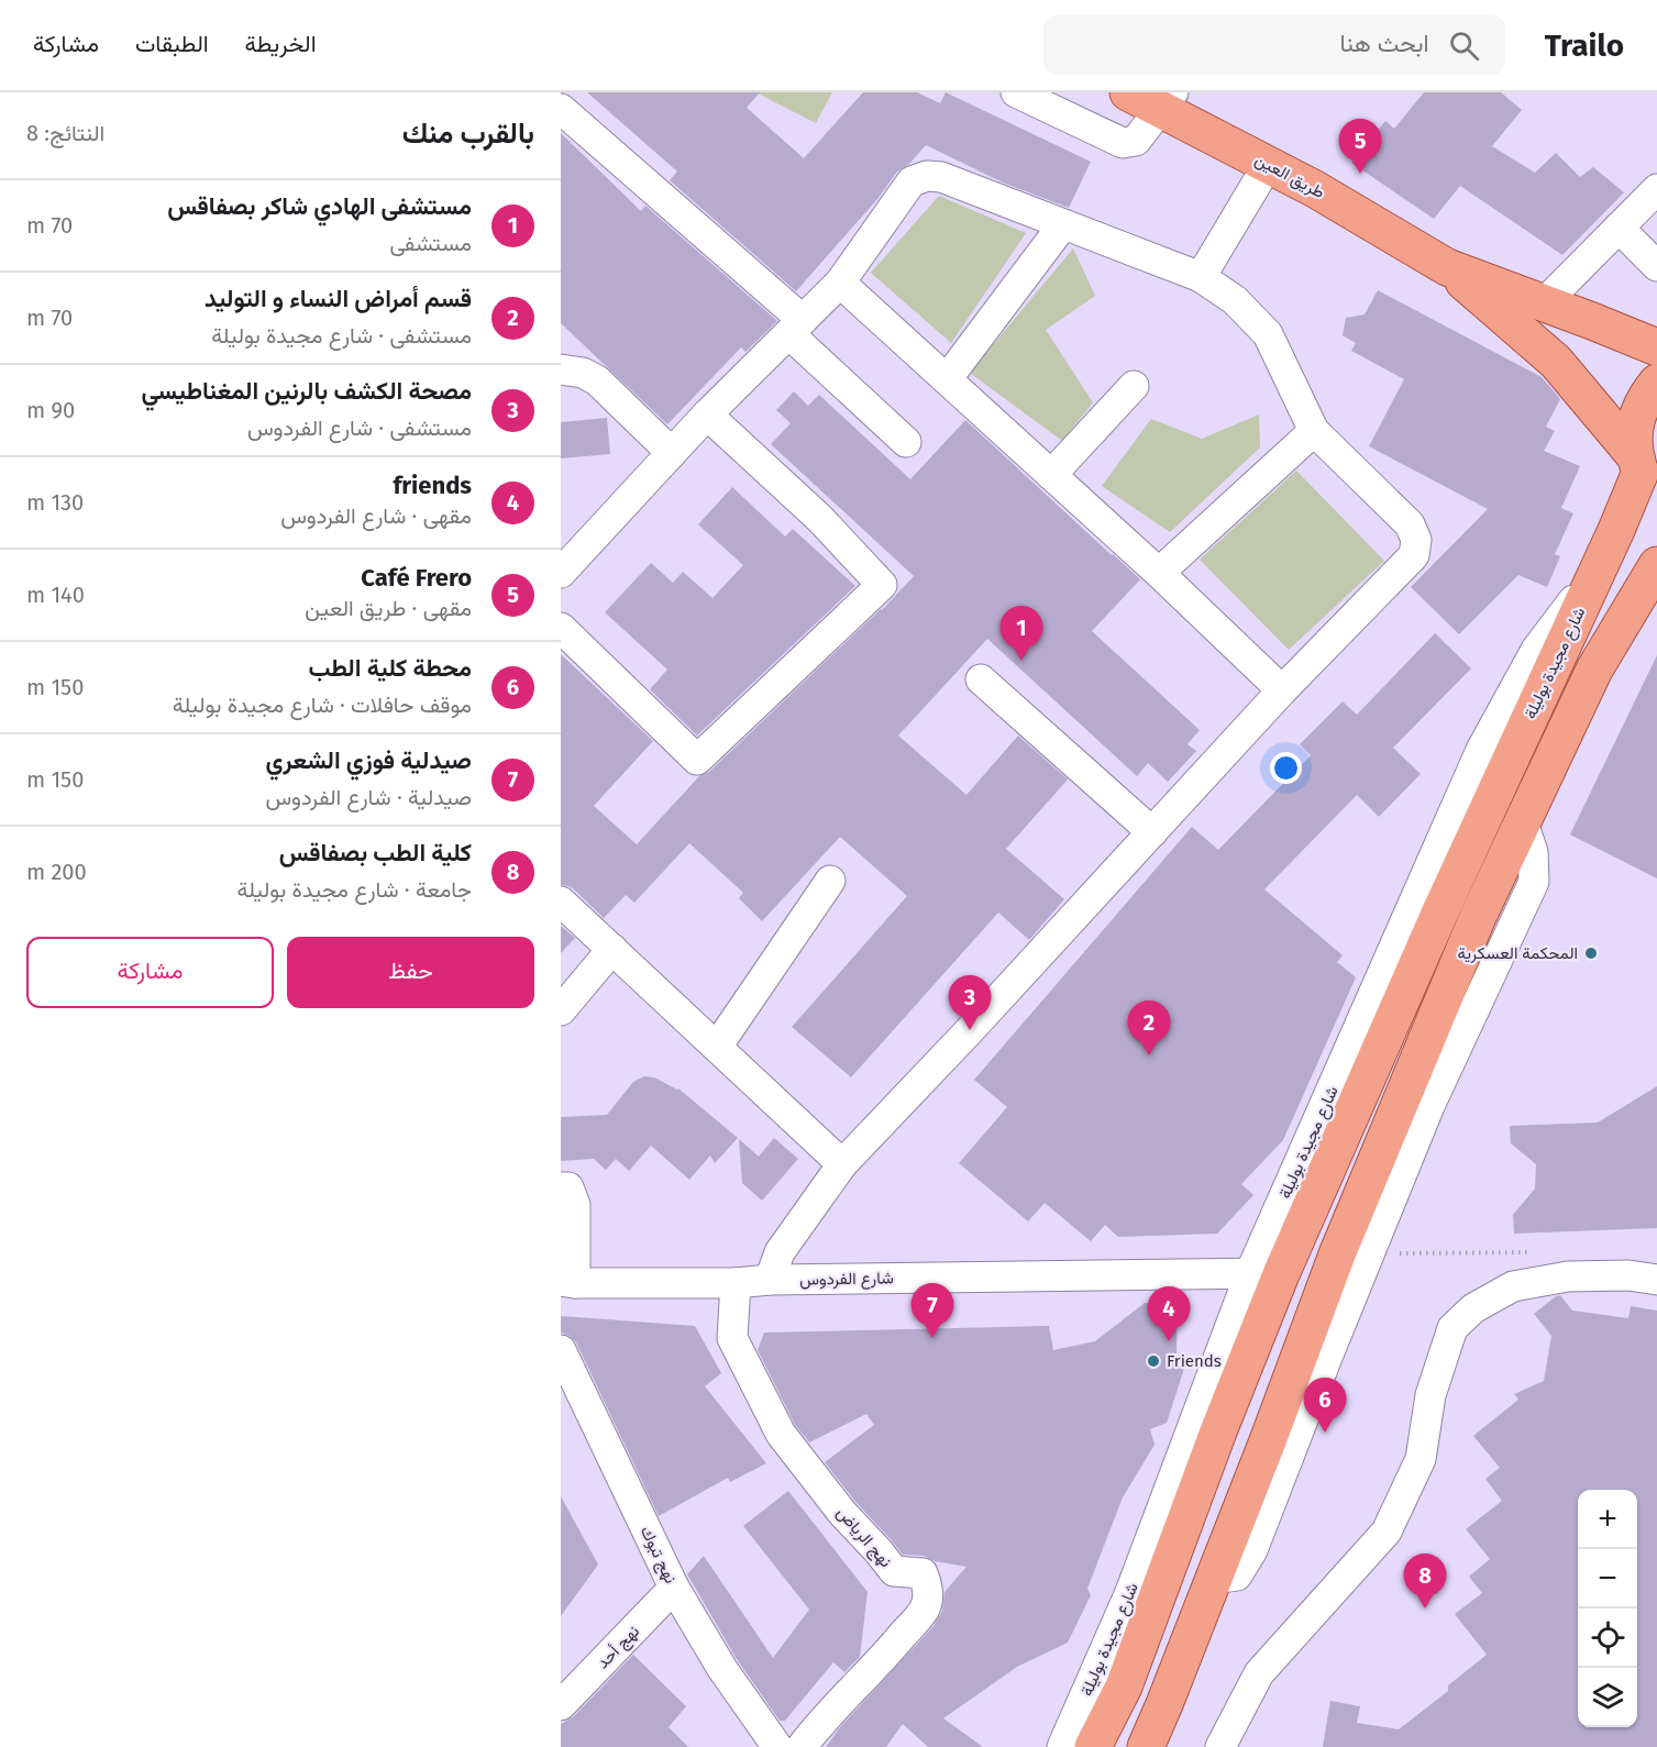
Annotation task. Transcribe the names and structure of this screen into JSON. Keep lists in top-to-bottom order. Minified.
{"streets":{"main road":["طريق العين","شارع مجيدة بوليلة"],"street":["شارع الفردوس","نهج الرياض","نهج تبوك","نهج أحد"]},"crossings":[["طريق العين","شارع مجيدة بوليلة"],["شارع مجيدة بوليلة","شارع الفردوس"],["شارع الفردوس","نهج الرياض"],["نهج تبوك","نهج أحد"]],"places":["المحكمة العسكرية","Friends"],"page":{"header":"Trailo","search":"ابحث هنا","nav":["الخريطة","الطبقات","مشاركة"],"heading":["بالقرب منك","النتائج: 8"],"pins":["5","1","3","2","7","4","6","8"],"list":[{"mark":"1","name":"مستشفى الهادي شاكر بصفاقس","note":"مستشفى","value":"70 m"},{"mark":"2","name":"قسم أمراض النساء و التوليد","note":"مستشفى · شارع مجيدة بوليلة","value":"70 m"},{"mark":"3","name":"مصحة الكشف بالرنين المغناطيسي","note":"مستشفى · شارع الفردوس","value":"90 m"},{"mark":"4","name":"friends","note":"مقهى · شارع الفردوس","value":"130 m"},{"mark":"5","name":"Café Frero","note":"مقهى · طريق العين","value":"140 m"},{"mark":"6","name":"محطة كلية الطب","note":"موقف حافلات · شارع مجيدة بوليلة","value":"150 m"},{"mark":"7","name":"صيدلية فوزي الشعري","note":"صيدلية · شارع الفردوس","value":"150 m"},{"mark":"8","name":"كلية الطب بصفاقس","note":"جامعة · شارع مجيدة بوليلة","value":"200 m"}],"buttons":["حفظ","مشاركة"],"map_buttons":["+","−"]}}
